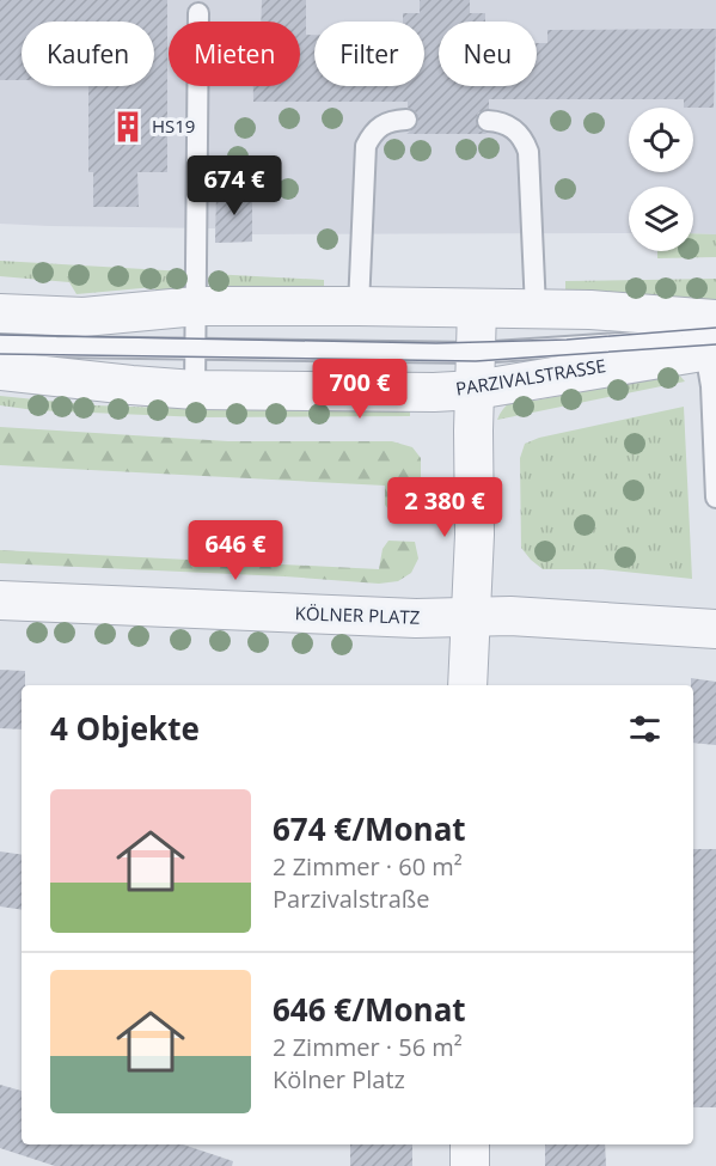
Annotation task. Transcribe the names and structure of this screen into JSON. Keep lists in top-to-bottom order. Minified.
{"streets":{"street":["PARZIVALSTRASSE","KÖLNER PLATZ"]},"places":{"building":["HS19"]},"page":{"chip":["Kaufen","Mieten","Filter","Neu"],"price":["674 €","700 €","2 380 €","646 €"],"heading":"4 Objekte","list":[{"name":"674 €/Monat","note":"2 Zimmer · 60 m² · Parzivalstraße"},{"name":"646 €/Monat","note":"2 Zimmer · 56 m² · Kölner Platz"}]}}
